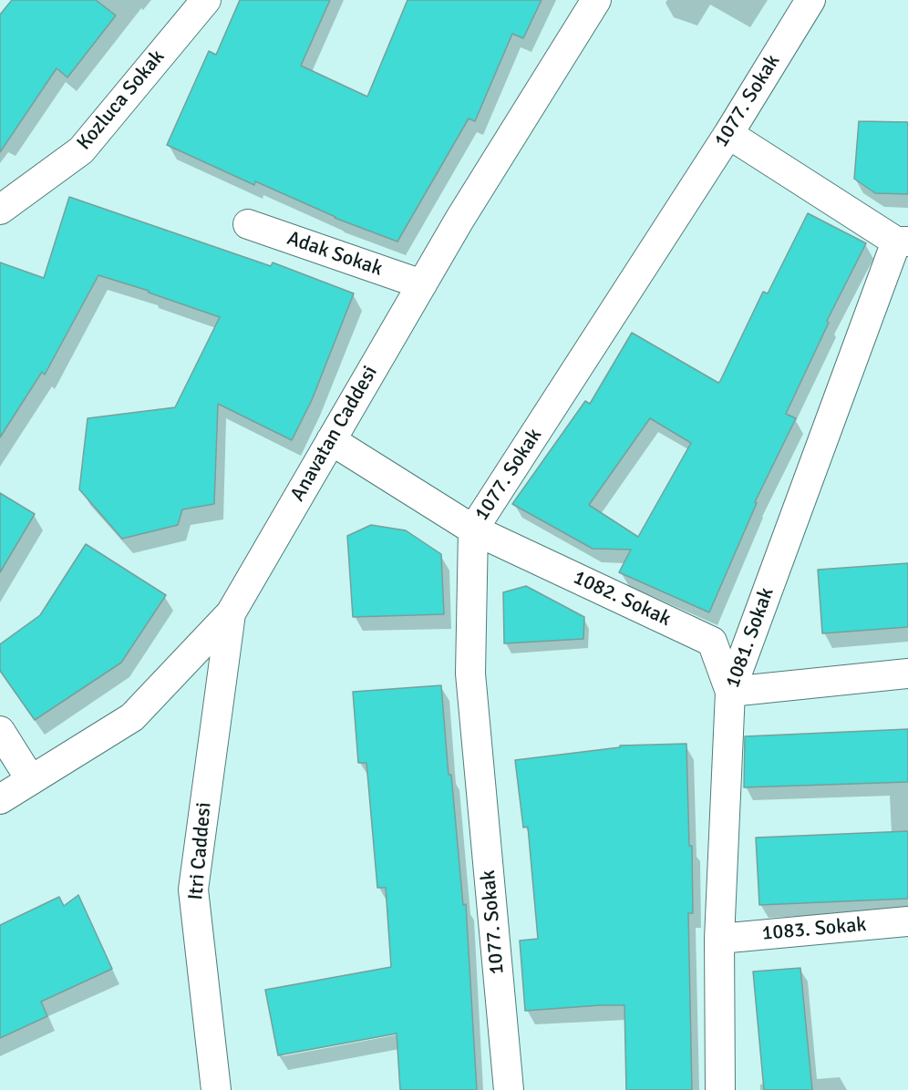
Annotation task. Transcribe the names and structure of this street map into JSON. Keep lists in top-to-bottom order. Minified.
{"streets":{"street":["Kozluca Sokak","1077. Sokak","Adak Sokak","Anavatan Caddesi","1082. Sokak","1081. Sokak","Itri Caddesi","1083. Sokak"]},"crossings":[["1077. Sokak","1082. Sokak"],["Adak Sokak","Anavatan Caddesi"],["Anavatan Caddesi","1082. Sokak"],["Anavatan Caddesi","Itri Caddesi"],["1082. Sokak","1081. Sokak"],["1081. Sokak","1083. Sokak"]]}
